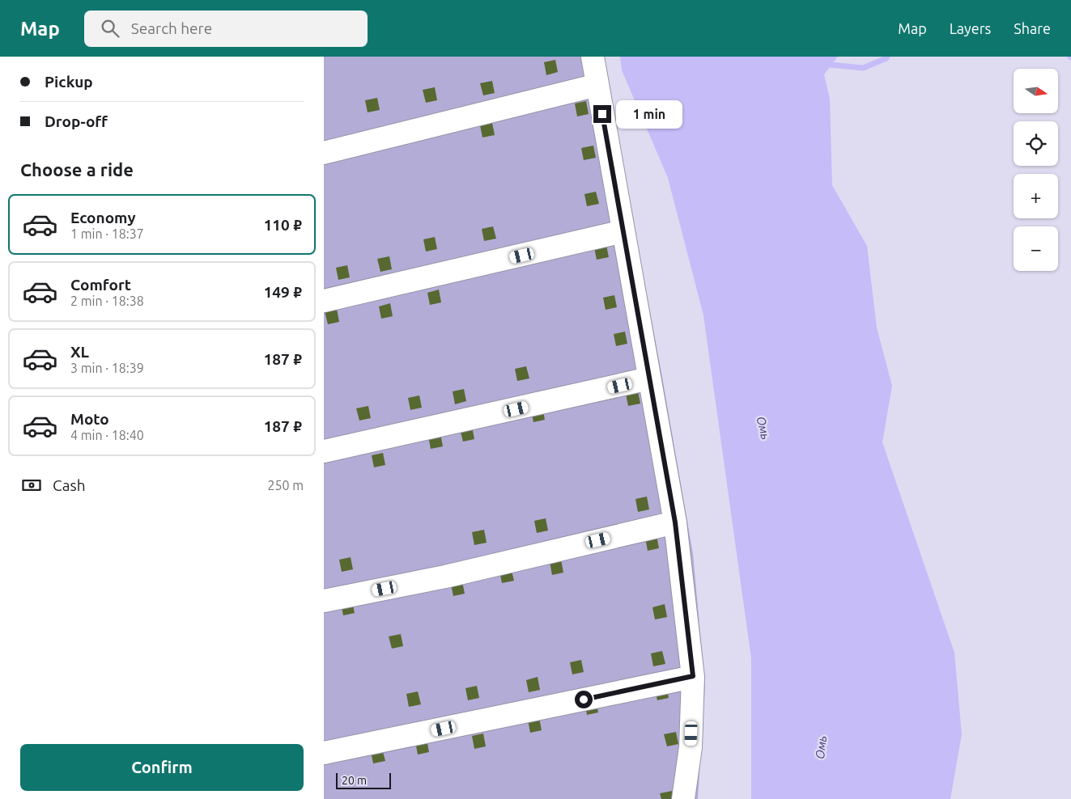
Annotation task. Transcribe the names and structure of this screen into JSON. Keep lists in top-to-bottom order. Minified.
{"water":["Омь"],"scale_bar":"20 m","north":"right","page":{"header":"Map","search":"Search here","nav":["Map","Layers","Share"],"banner":["Pickup","Drop-off"],"map_buttons":["+","−"],"bubble":"1 min","heading":"Choose a ride","list":[{"name":"Economy","note":"1 min · 18:37","value":"110 ₽"},{"name":"Comfort","note":"2 min · 18:38","value":"149 ₽"},{"name":"XL","note":"3 min · 18:39","value":"187 ₽"},{"name":"Moto","note":"4 min · 18:40","value":"187 ₽"}],"pay":["Cash","250 m"],"buttons":"Confirm","scale":"20 m"}}
